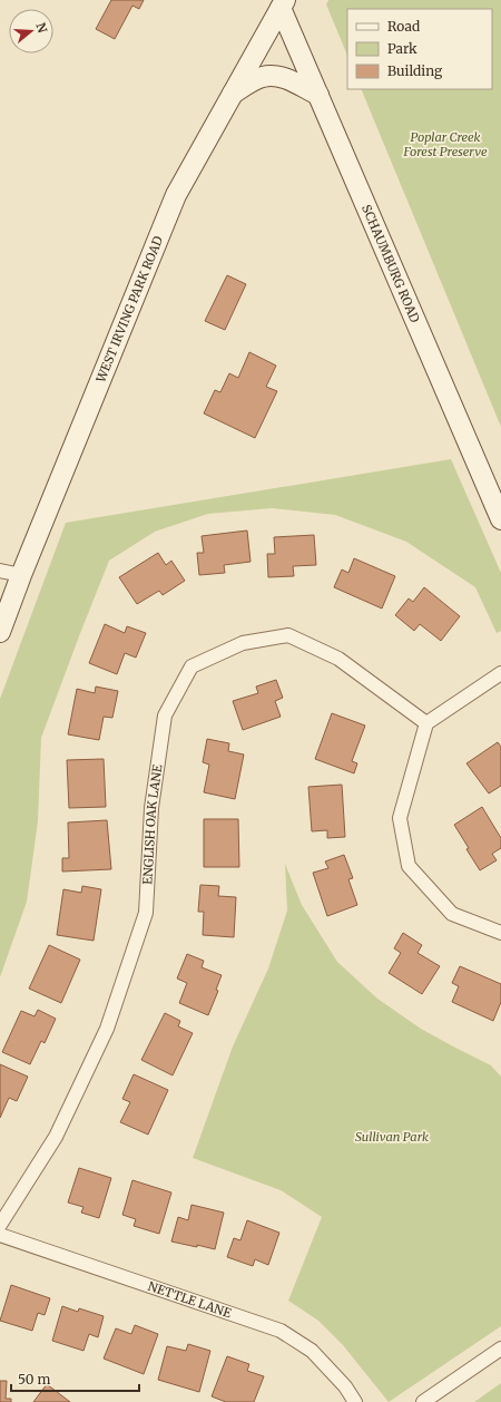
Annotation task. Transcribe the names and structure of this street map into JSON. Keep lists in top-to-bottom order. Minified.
{"streets":{"main road":["SCHAUMBURG ROAD","WEST IRVING PARK ROAD"],"street":["ENGLISH OAK LANE","NETTLE LANE"]},"crossings":[["SCHAUMBURG ROAD","WEST IRVING PARK ROAD"]],"parks":["Poplar Creek Forest Preserve","Sullivan Park"],"legend":["Road","Park","Building"],"scale_bar":"50 m","north":"right"}
